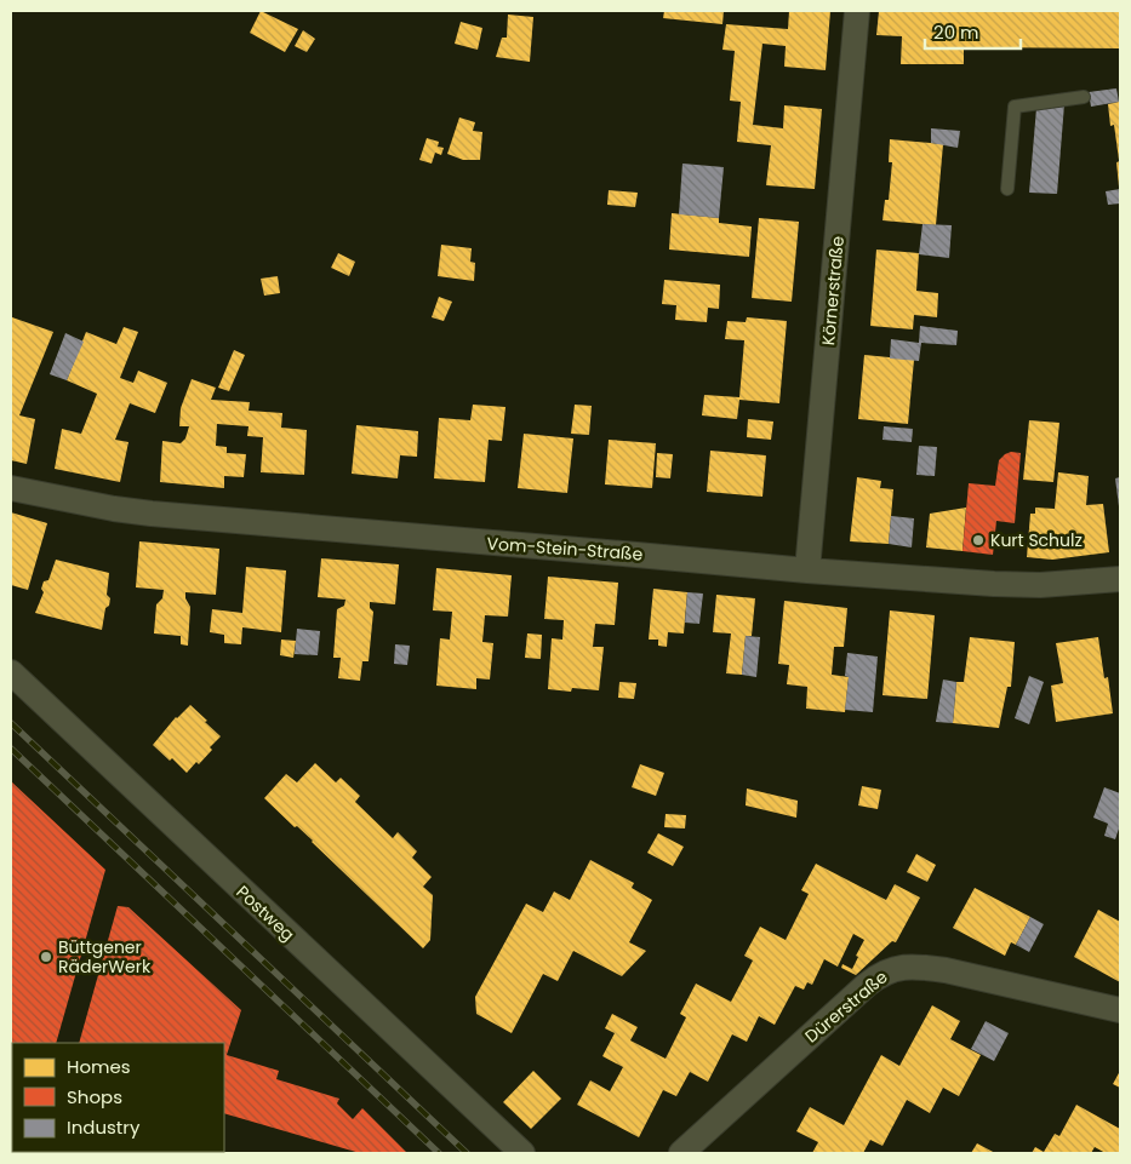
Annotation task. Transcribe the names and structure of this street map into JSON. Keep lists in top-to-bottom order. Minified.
{"streets":{"street":["Körnerstraße","Vom-Stein-Straße","Postweg","Dürerstraße"]},"crossings":[["Körnerstraße","Vom-Stein-Straße"]],"places":["Kurt Schulz","Büttgener RäderWerk"],"legend":["Homes","Shops","Industry"],"scale_bar":"20 m"}
